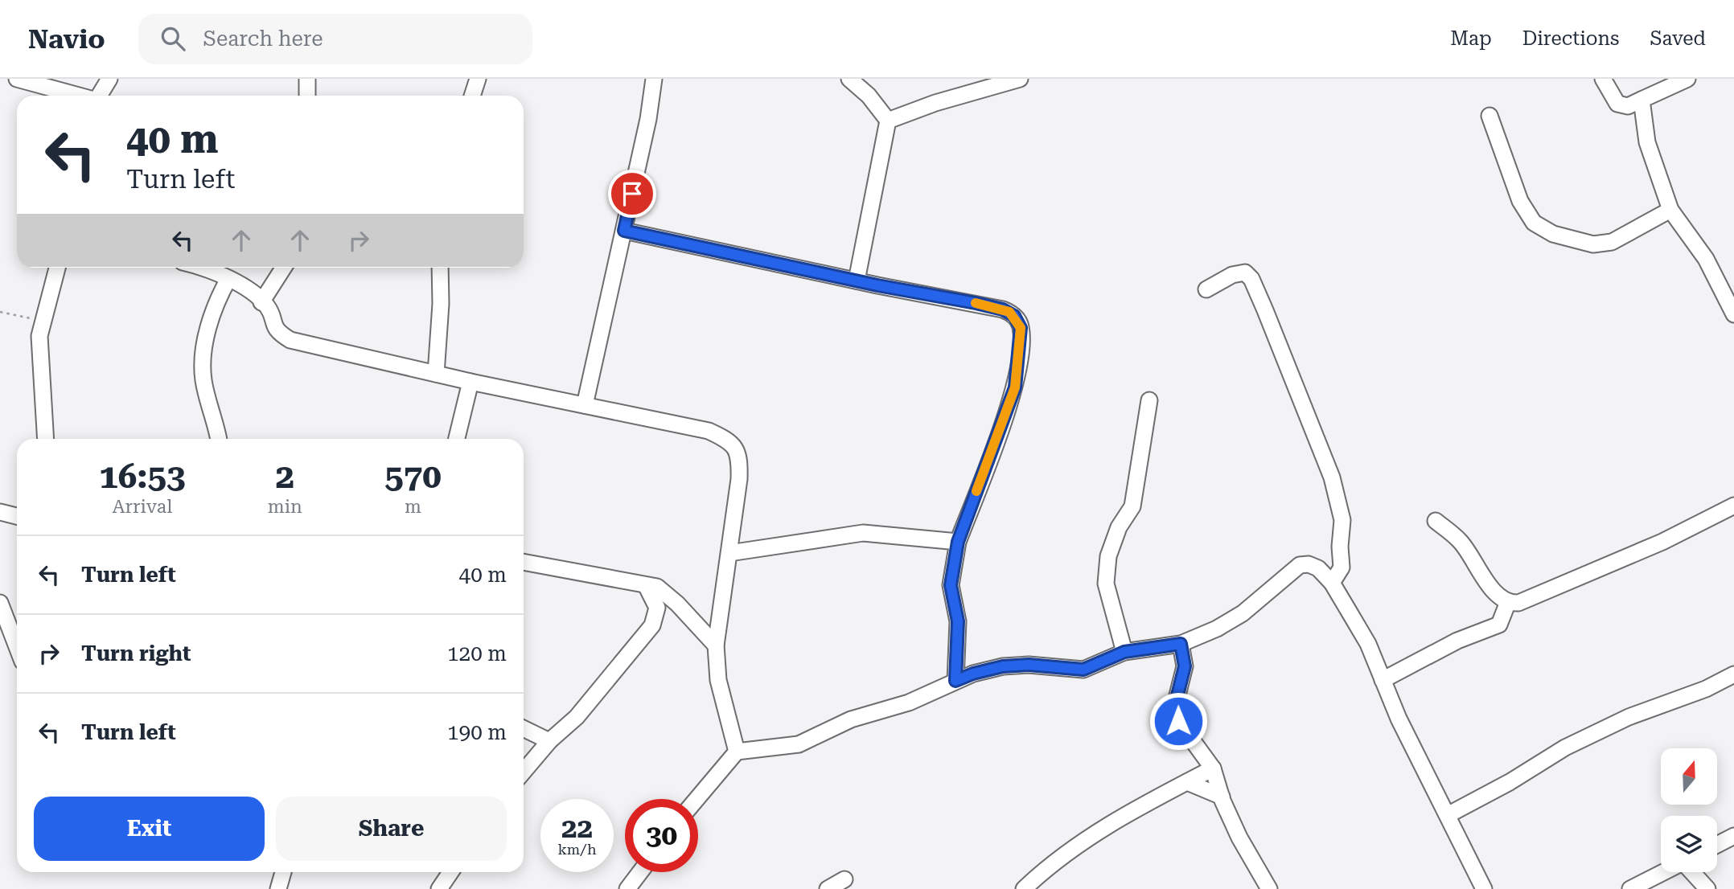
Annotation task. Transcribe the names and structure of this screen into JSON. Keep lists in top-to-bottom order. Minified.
{"north":"top","page":{"header":"Navio","search":"Search here","nav":["Map","Directions","Saved"],"turn":["40 m","Turn left"],"eta":["16:53","Arrival","2","min","570","m"],"list":[{"name":"Turn left","value":"40 m"},{"name":"Turn right","value":"120 m"},{"name":"Turn left","value":"190 m"}],"buttons":["Exit","Share"],"speed":"22 km/h","limit":"30"}}
